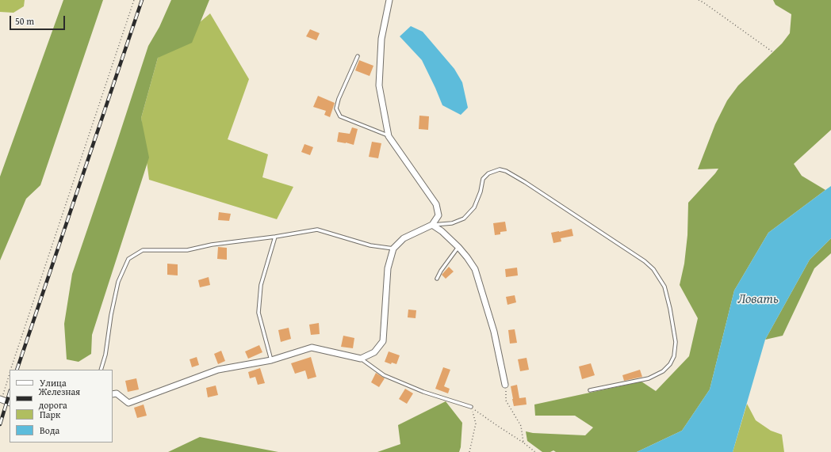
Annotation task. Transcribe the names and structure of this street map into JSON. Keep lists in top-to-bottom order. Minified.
{"water":["Ловать"],"legend":["Улица","Железная дорога","Парк","Вода"],"scale_bar":"50 m"}
